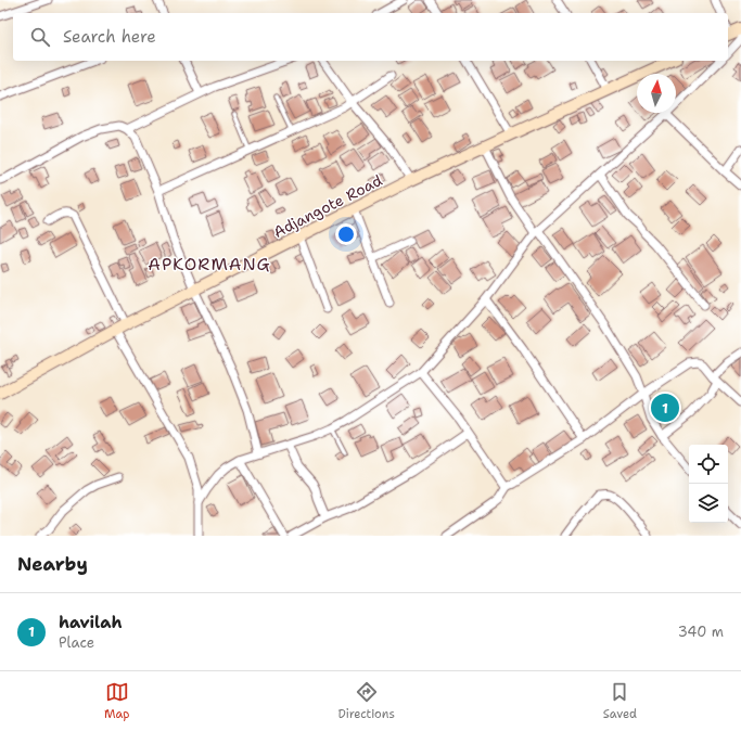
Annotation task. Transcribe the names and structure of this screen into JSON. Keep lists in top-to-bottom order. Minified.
{"streets":{"street":["Adjangote Road"]},"districts":["APKORMANG"],"north":"top","page":{"search":"Search here","pins":"1","heading":"Nearby","list":[{"mark":"1","name":"havilah","note":"Place","value":"340 m"}],"nav":["Map","Directions","Saved"]}}
